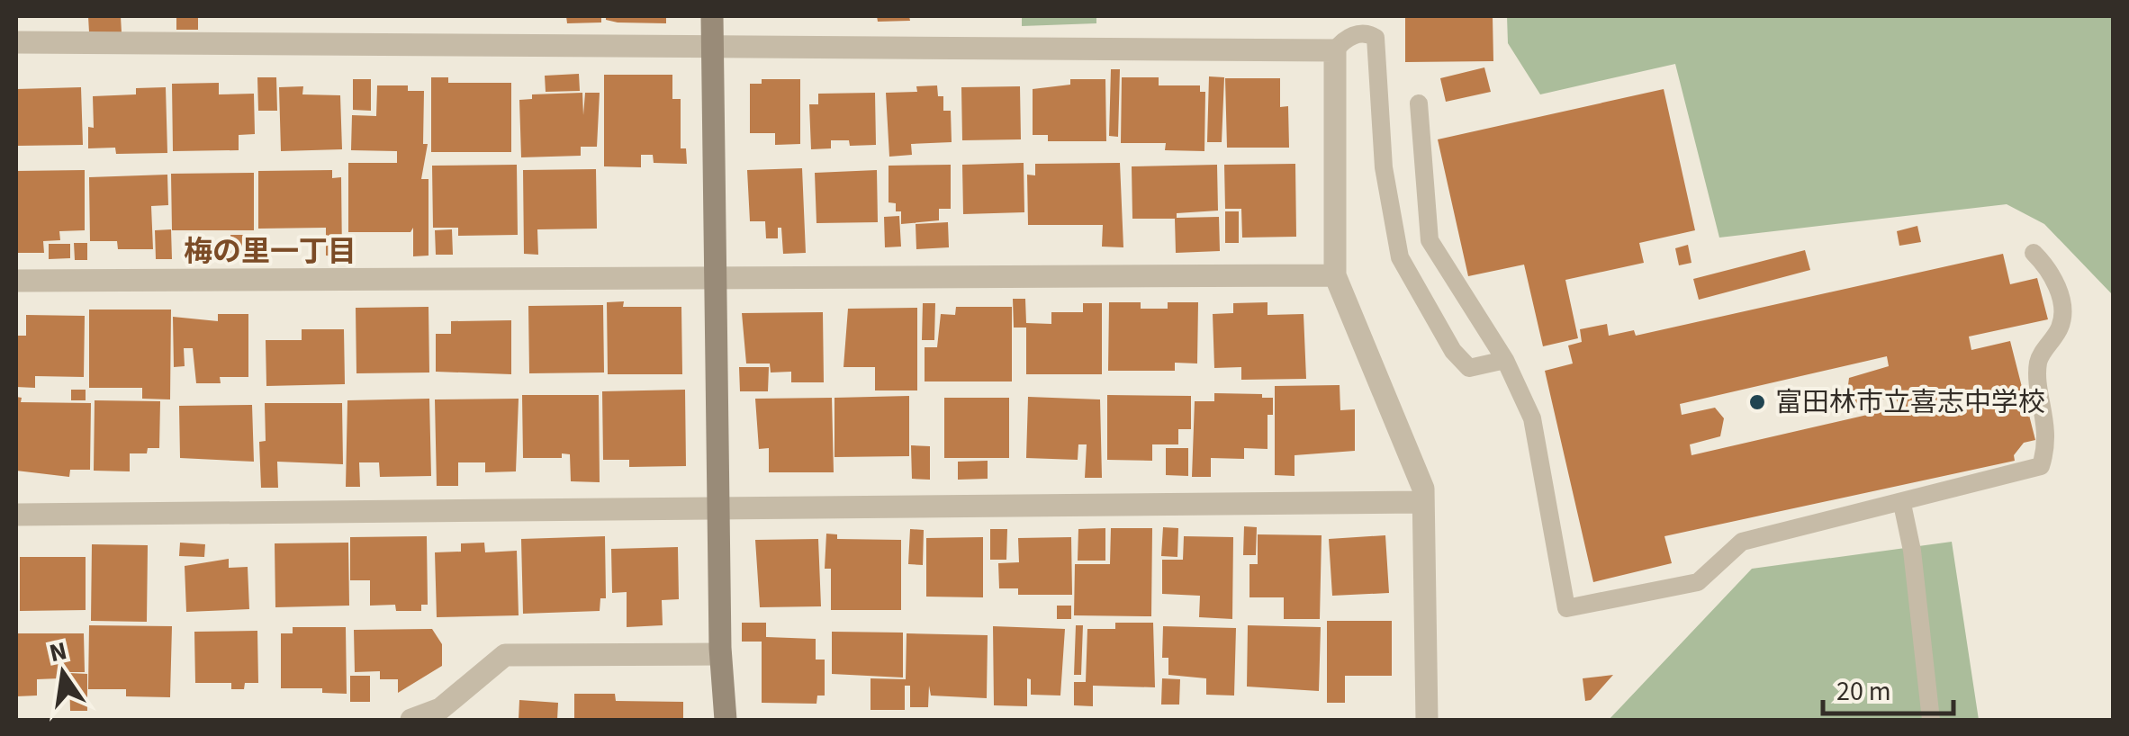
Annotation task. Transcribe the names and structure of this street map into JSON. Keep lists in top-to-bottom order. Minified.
{"districts":["梅の里一丁目"],"places":["富田林市立喜志中学校"],"scale_bar":"20 m","north":"top"}
